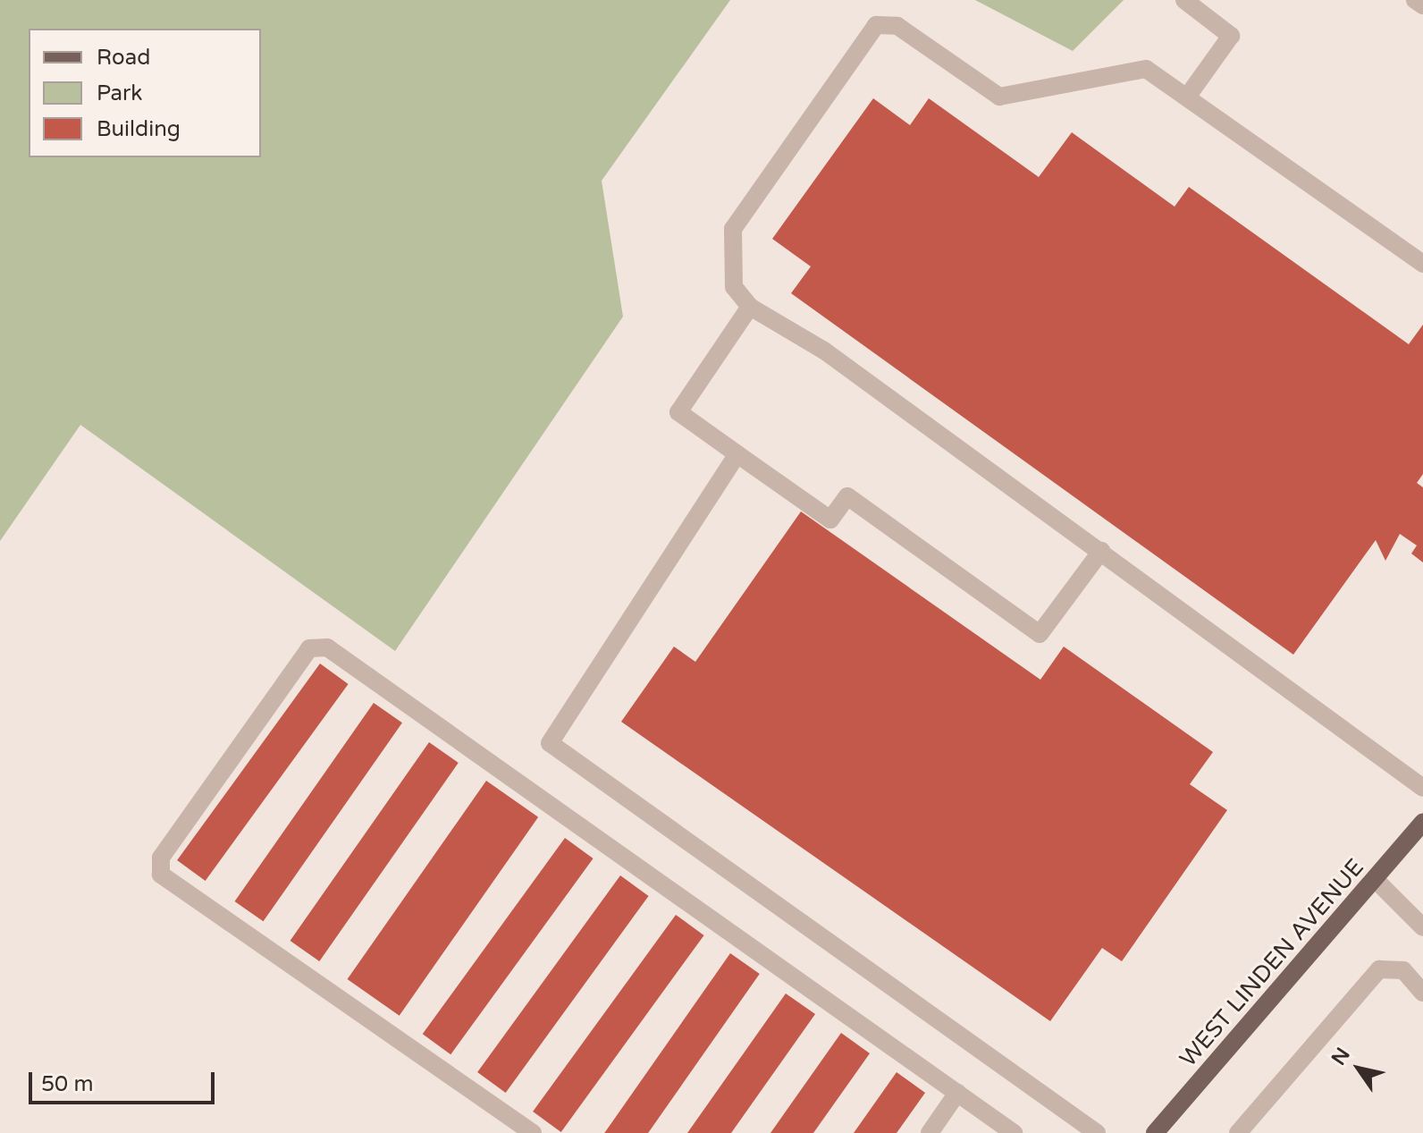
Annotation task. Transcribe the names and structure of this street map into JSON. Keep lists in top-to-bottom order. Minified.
{"streets":{"main road":["WEST LINDEN AVENUE"]},"legend":["Road","Park","Building"],"scale_bar":"50 m","north":"top left"}
